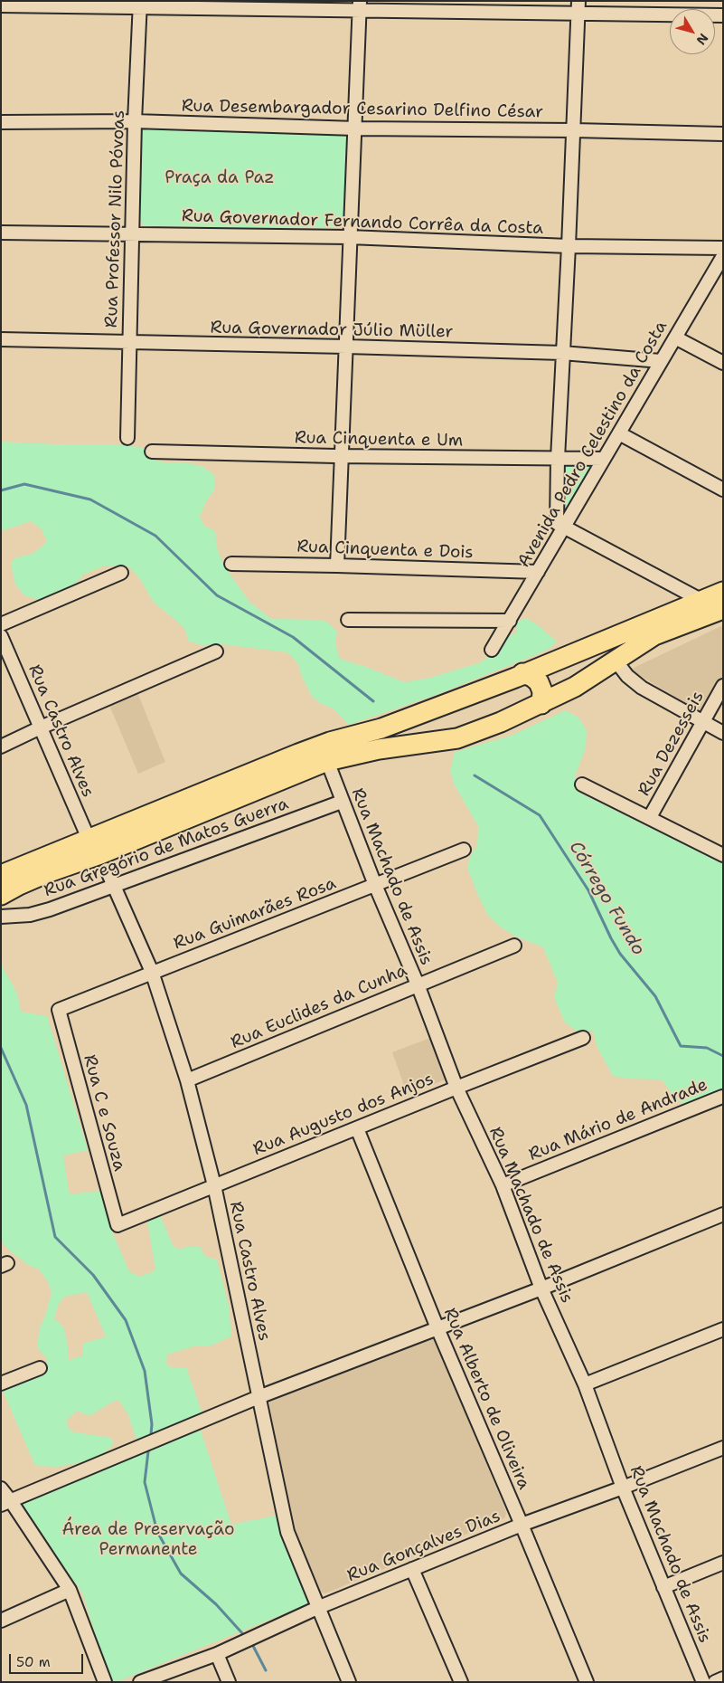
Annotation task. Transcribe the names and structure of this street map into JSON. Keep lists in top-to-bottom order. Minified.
{"streets":{"street":["Rua Desembargador Cesarino Delfino César","Rua Professor Nilo Póvoas","Rua Governador Fernando Corrêa da Costa","Rua Governador Júlio Müller","Rua Cinquenta e Um","Avenida Pedro Celestino da Costa","Rua Cinquenta e Dois","Rua Castro Alves","Rua Dezesseis","Rua Gregório de Matos Guerra","Rua Machado de Assis","Rua Guimarães Rosa","Rua Euclides da Cunha","Rua C e Souza","Rua Augusto dos Anjos","Rua Mário de Andrade","Rua Alberto de Oliveira","Rua Gonçalves Dias"]},"crossings":[["Rua Desembargador Cesarino Delfino César","Rua Professor Nilo Póvoas"],["Rua Professor Nilo Póvoas","Rua Governador Fernando Corrêa da Costa"],["Rua Professor Nilo Póvoas","Rua Governador Júlio Müller"],["Rua Governador Júlio Müller","Avenida Pedro Celestino da Costa"],["Rua Cinquenta e Um","Avenida Pedro Celestino da Costa"],["Avenida Pedro Celestino da Costa","Rua Cinquenta e Dois"],["Rua Castro Alves","Rua Gregório de Matos Guerra"],["Rua Castro Alves","Rua Guimarães Rosa"],["Rua Castro Alves","Rua Euclides da Cunha"],["Rua Castro Alves","Rua Augusto dos Anjos"],["Rua Castro Alves","Rua Gonçalves Dias"],["Rua Gregório de Matos Guerra","Rua Machado de Assis"],["Rua Machado de Assis","Rua Guimarães Rosa"],["Rua Machado de Assis","Rua Euclides da Cunha"],["Rua Machado de Assis","Rua Augusto dos Anjos"],["Rua Machado de Assis","Rua Mário de Andrade"],["Rua Machado de Assis","Rua Gonçalves Dias"],["Rua Guimarães Rosa","Rua C e Souza"],["Rua C e Souza","Rua Augusto dos Anjos"],["Rua Augusto dos Anjos","Rua Alberto de Oliveira"],["Rua Alberto de Oliveira","Rua Gonçalves Dias"]],"water":["Córrego Fundo"],"parks":["Praça da Paz","Área de Preservação Permanente"],"scale_bar":"50 m","north":"bottom right"}
